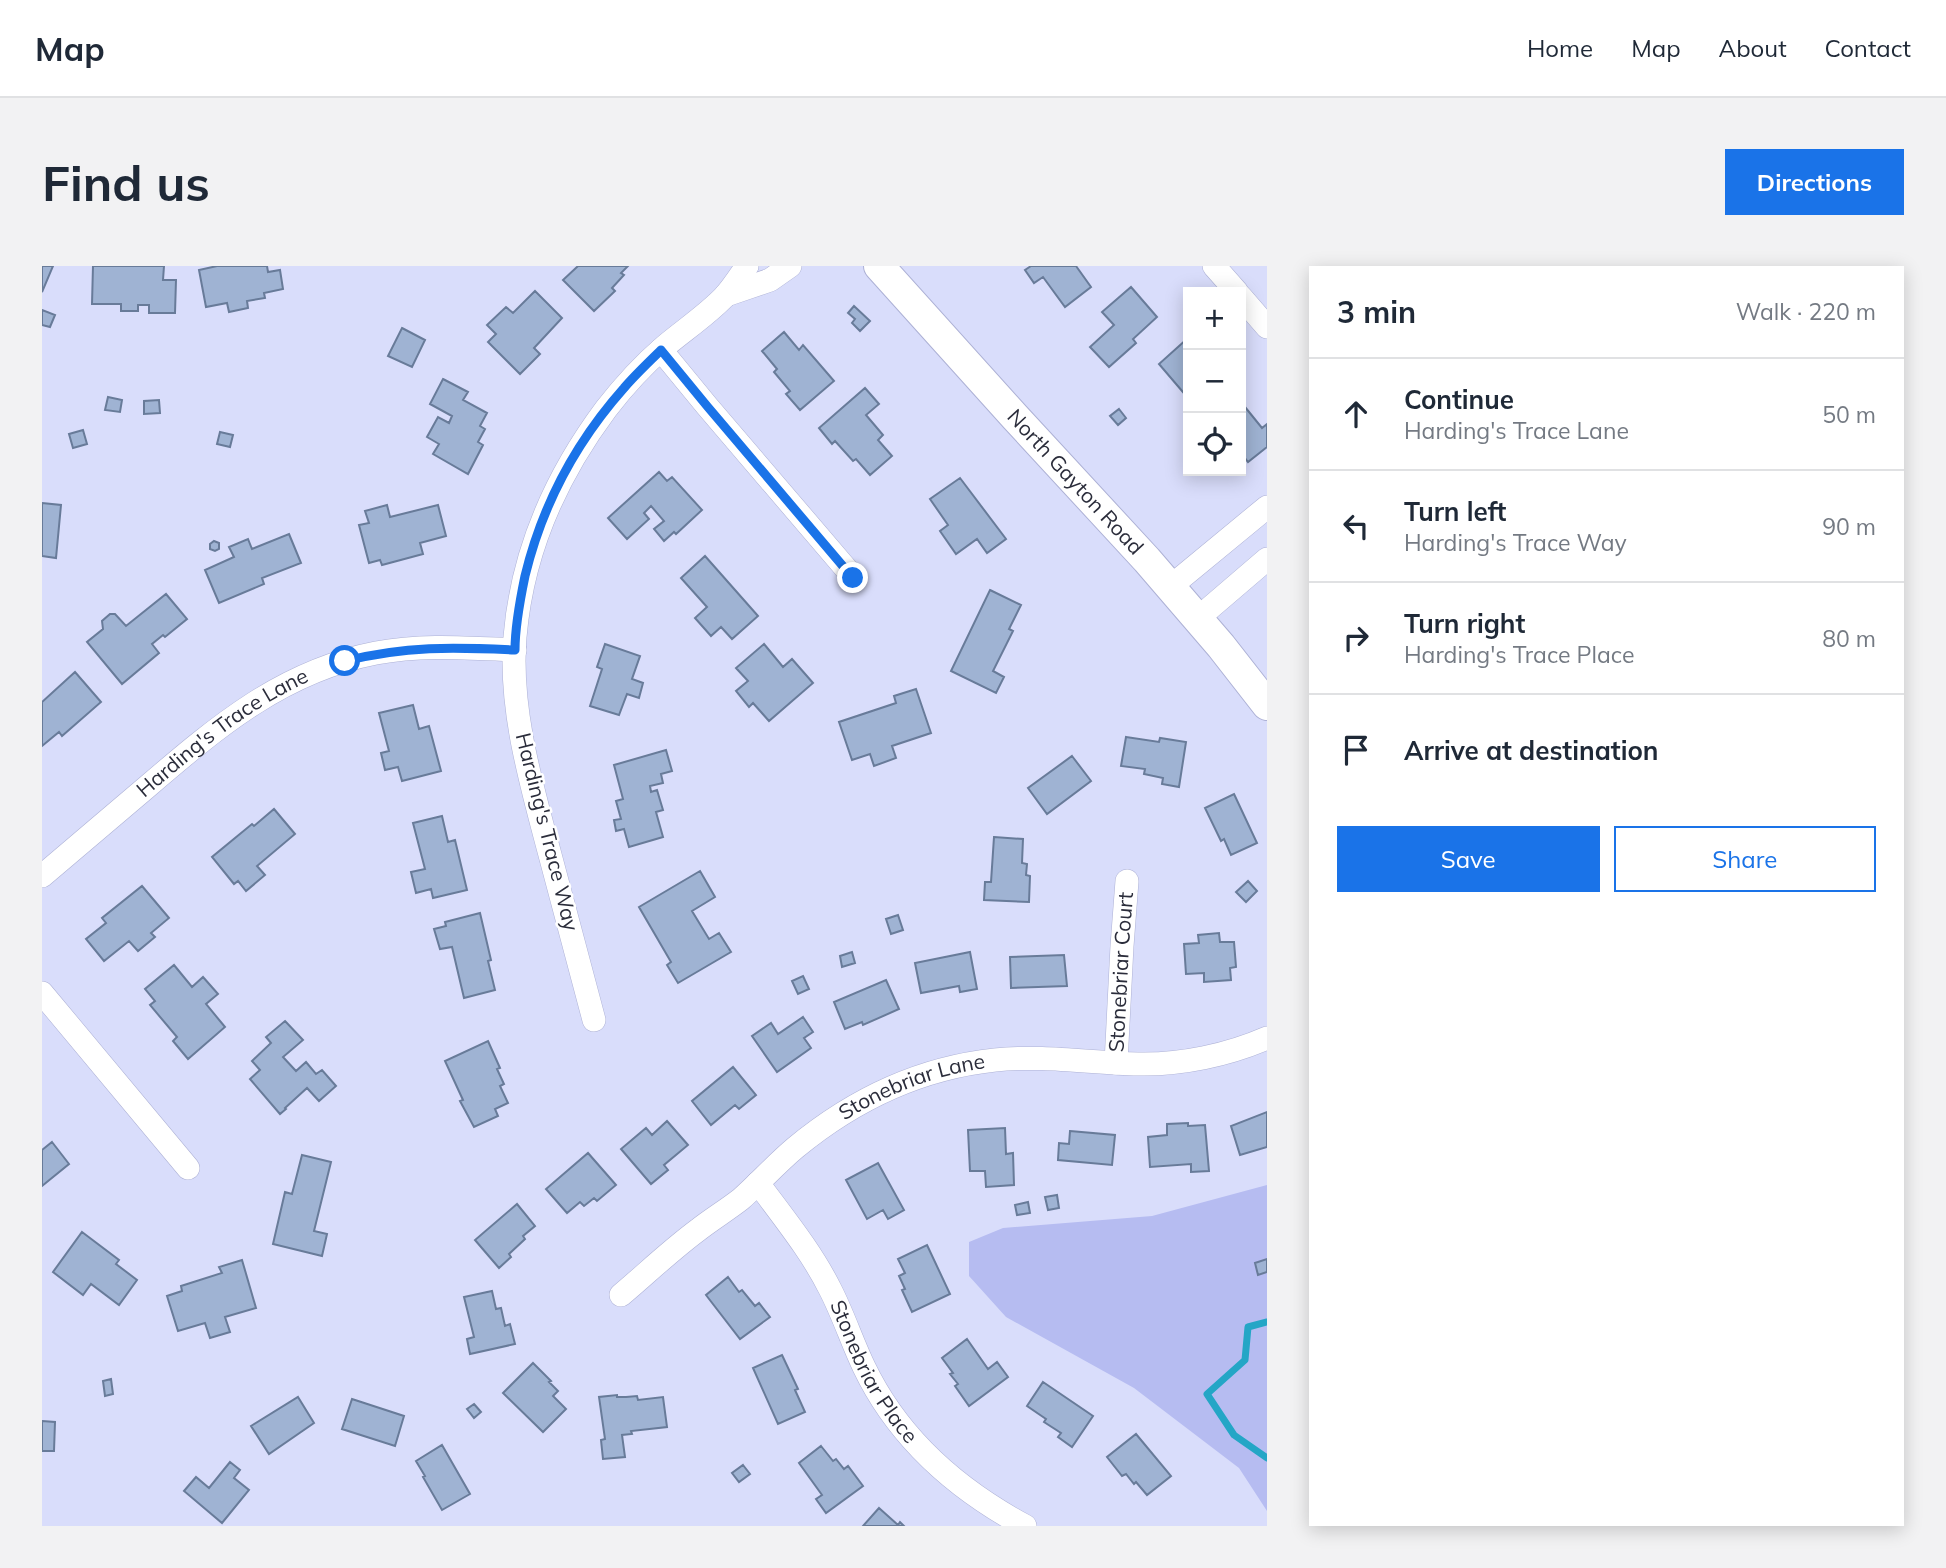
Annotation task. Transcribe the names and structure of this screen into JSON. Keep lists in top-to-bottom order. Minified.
{"streets":{"street":["North Gayton Road","Harding's Trace Lane","Harding's Trace Way","Stonebriar Court","Stonebriar Lane","Stonebriar Place"]},"crossings":[["Harding's Trace Lane","Harding's Trace Way"],["Stonebriar Court","Stonebriar Lane"],["Stonebriar Lane","Stonebriar Place"]],"page":{"header":"Map","nav":["Home","Map","About","Contact"],"buttons":["Directions",["Save","Share"]],"title":"Find us","heading":["3 min","Walk · 220 m"],"map_buttons":["+","−"],"list":[["Continue","Harding's Trace Lane","50 m"],["Turn left","Harding's Trace Way","90 m"],["Turn right","Harding's Trace Place","80 m"],"Arrive at destination"]}}
